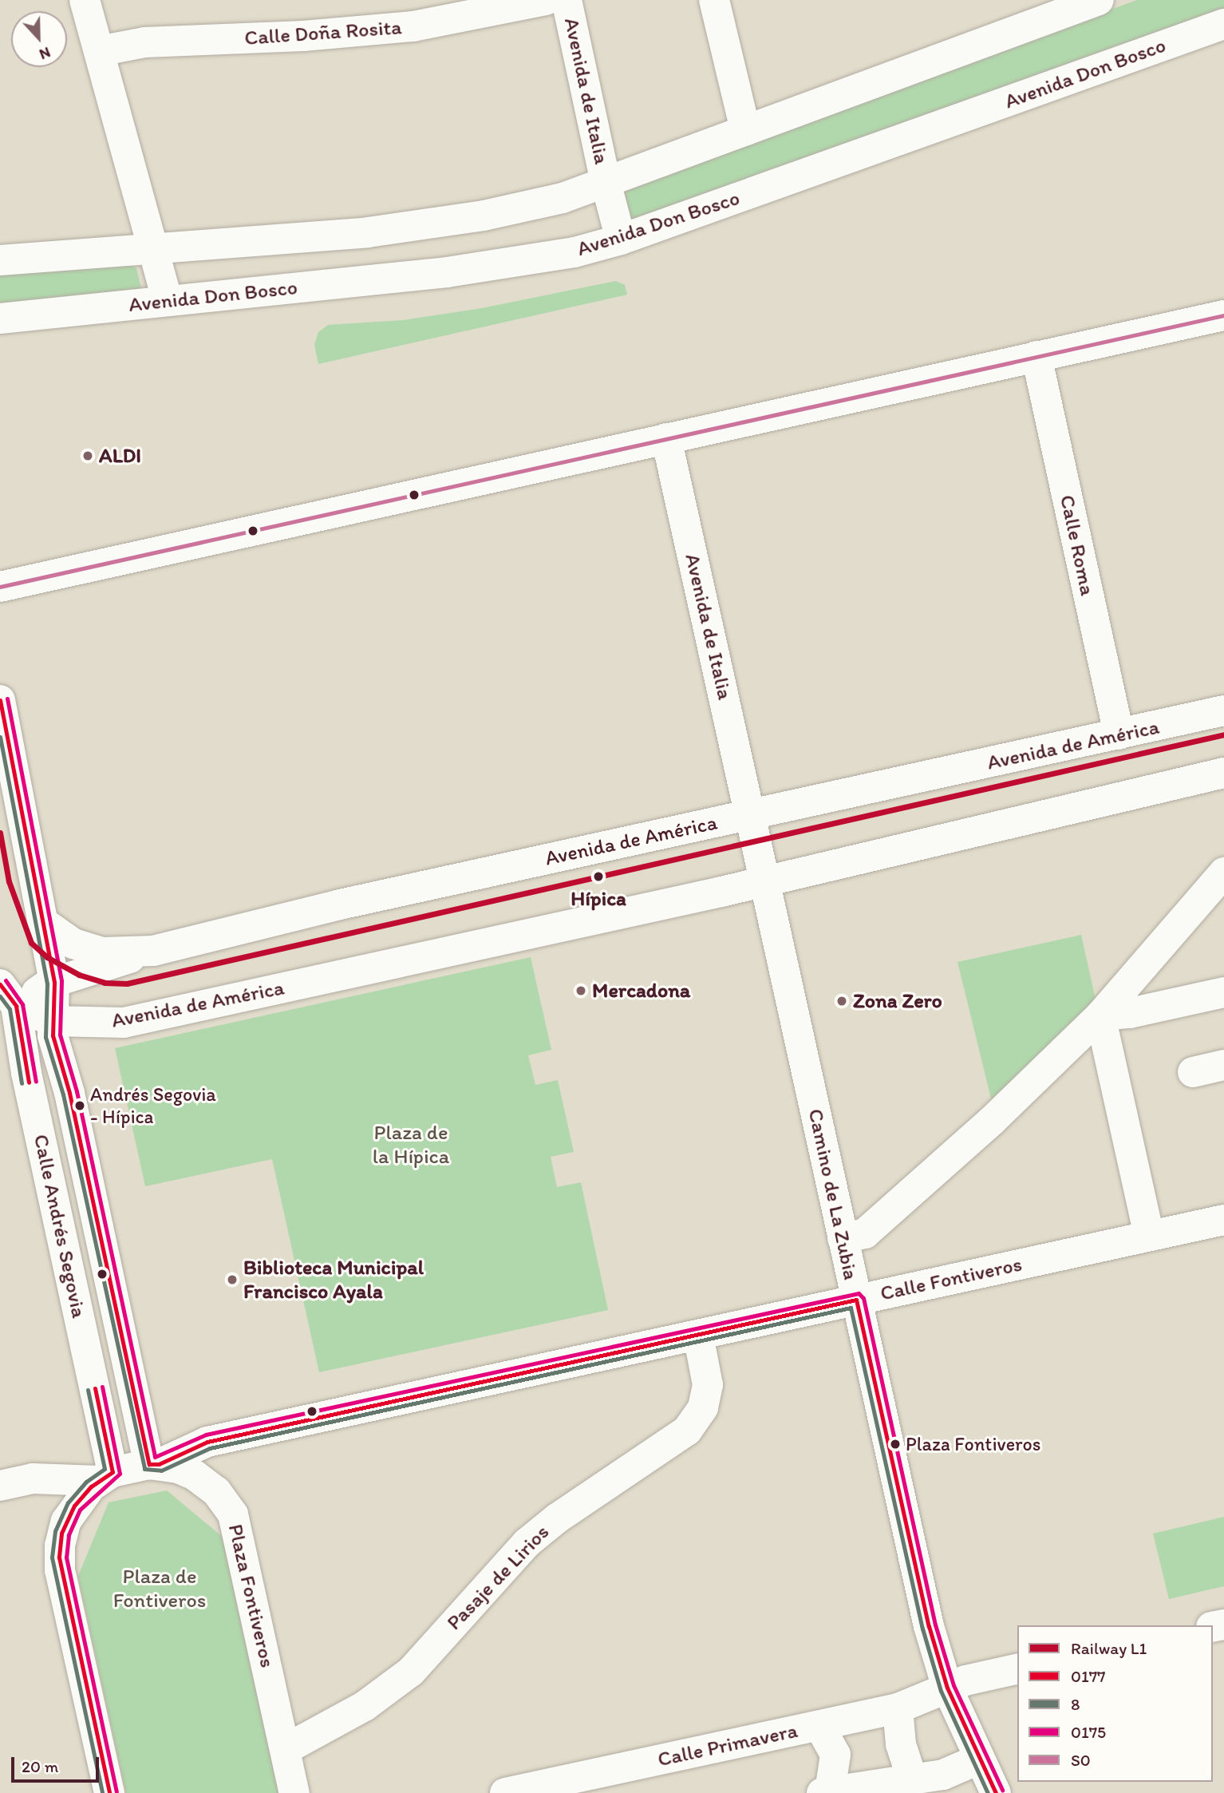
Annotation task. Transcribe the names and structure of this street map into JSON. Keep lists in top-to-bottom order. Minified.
{"streets":{"main road":["Calle Doña Rosita","Avenida Don Bosco","Avenida de Italia","Calle Roma","Avenida de América","Camino de La Zubia","Calle Andrés Segovia","Calle Fontiveros","Pasaje de Lirios","Plaza Fontiveros","Calle Primavera"]},"crossings":[["Avenida Don Bosco","Avenida de Italia"],["Avenida de Italia","Avenida de América"],["Avenida de Italia","Camino de La Zubia"],["Calle Roma","Avenida de América"],["Avenida de América","Camino de La Zubia"],["Avenida de América","Calle Andrés Segovia"],["Camino de La Zubia","Calle Fontiveros"],["Camino de La Zubia","Calle Primavera"],["Calle Andrés Segovia","Calle Fontiveros"],["Calle Andrés Segovia","Plaza Fontiveros"],["Calle Fontiveros","Pasaje de Lirios"],["Calle Fontiveros","Plaza Fontiveros"],["Pasaje de Lirios","Plaza Fontiveros"]],"parks":["Plaza de la Hípica","Plaza de Fontiveros"],"places":["ALDI","Hípica","Mercadona","Zona Zero","Andrés Segovia - Hípica","Biblioteca Municipal Francisco Ayala","Plaza Fontiveros"],"lines":["transit line S0","transit line 0175","transit line 0177","rail line L1","transit line 8"],"legend":["Railway L1","0177","8","0175","S0"],"scale_bar":"20 m","north":"bottom"}
